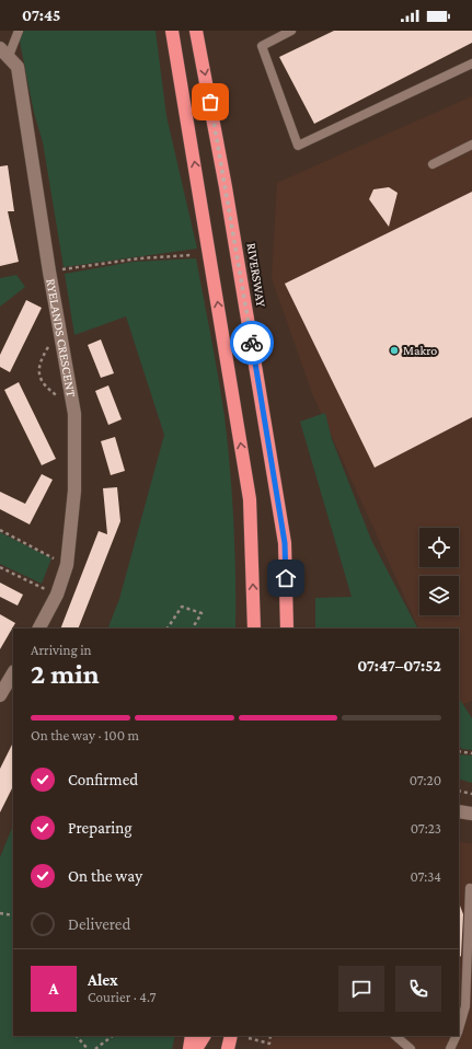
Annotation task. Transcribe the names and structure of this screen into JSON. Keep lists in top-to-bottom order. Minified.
{"streets":{"highway":["RIVERSWAY"],"street":["RYELANDS CRESCENT"]},"places":["Makro"],"page":{"status":"07:45","heading":["2 min","Arriving in","07:47–07:52"],"panel":["Alex","Courier · 4.7"],"bar":"On the way · 100 m","list":[["Confirmed","07:20"],["Preparing","07:23"],["On the way","07:34"],"Delivered"],"round":"A"}}
